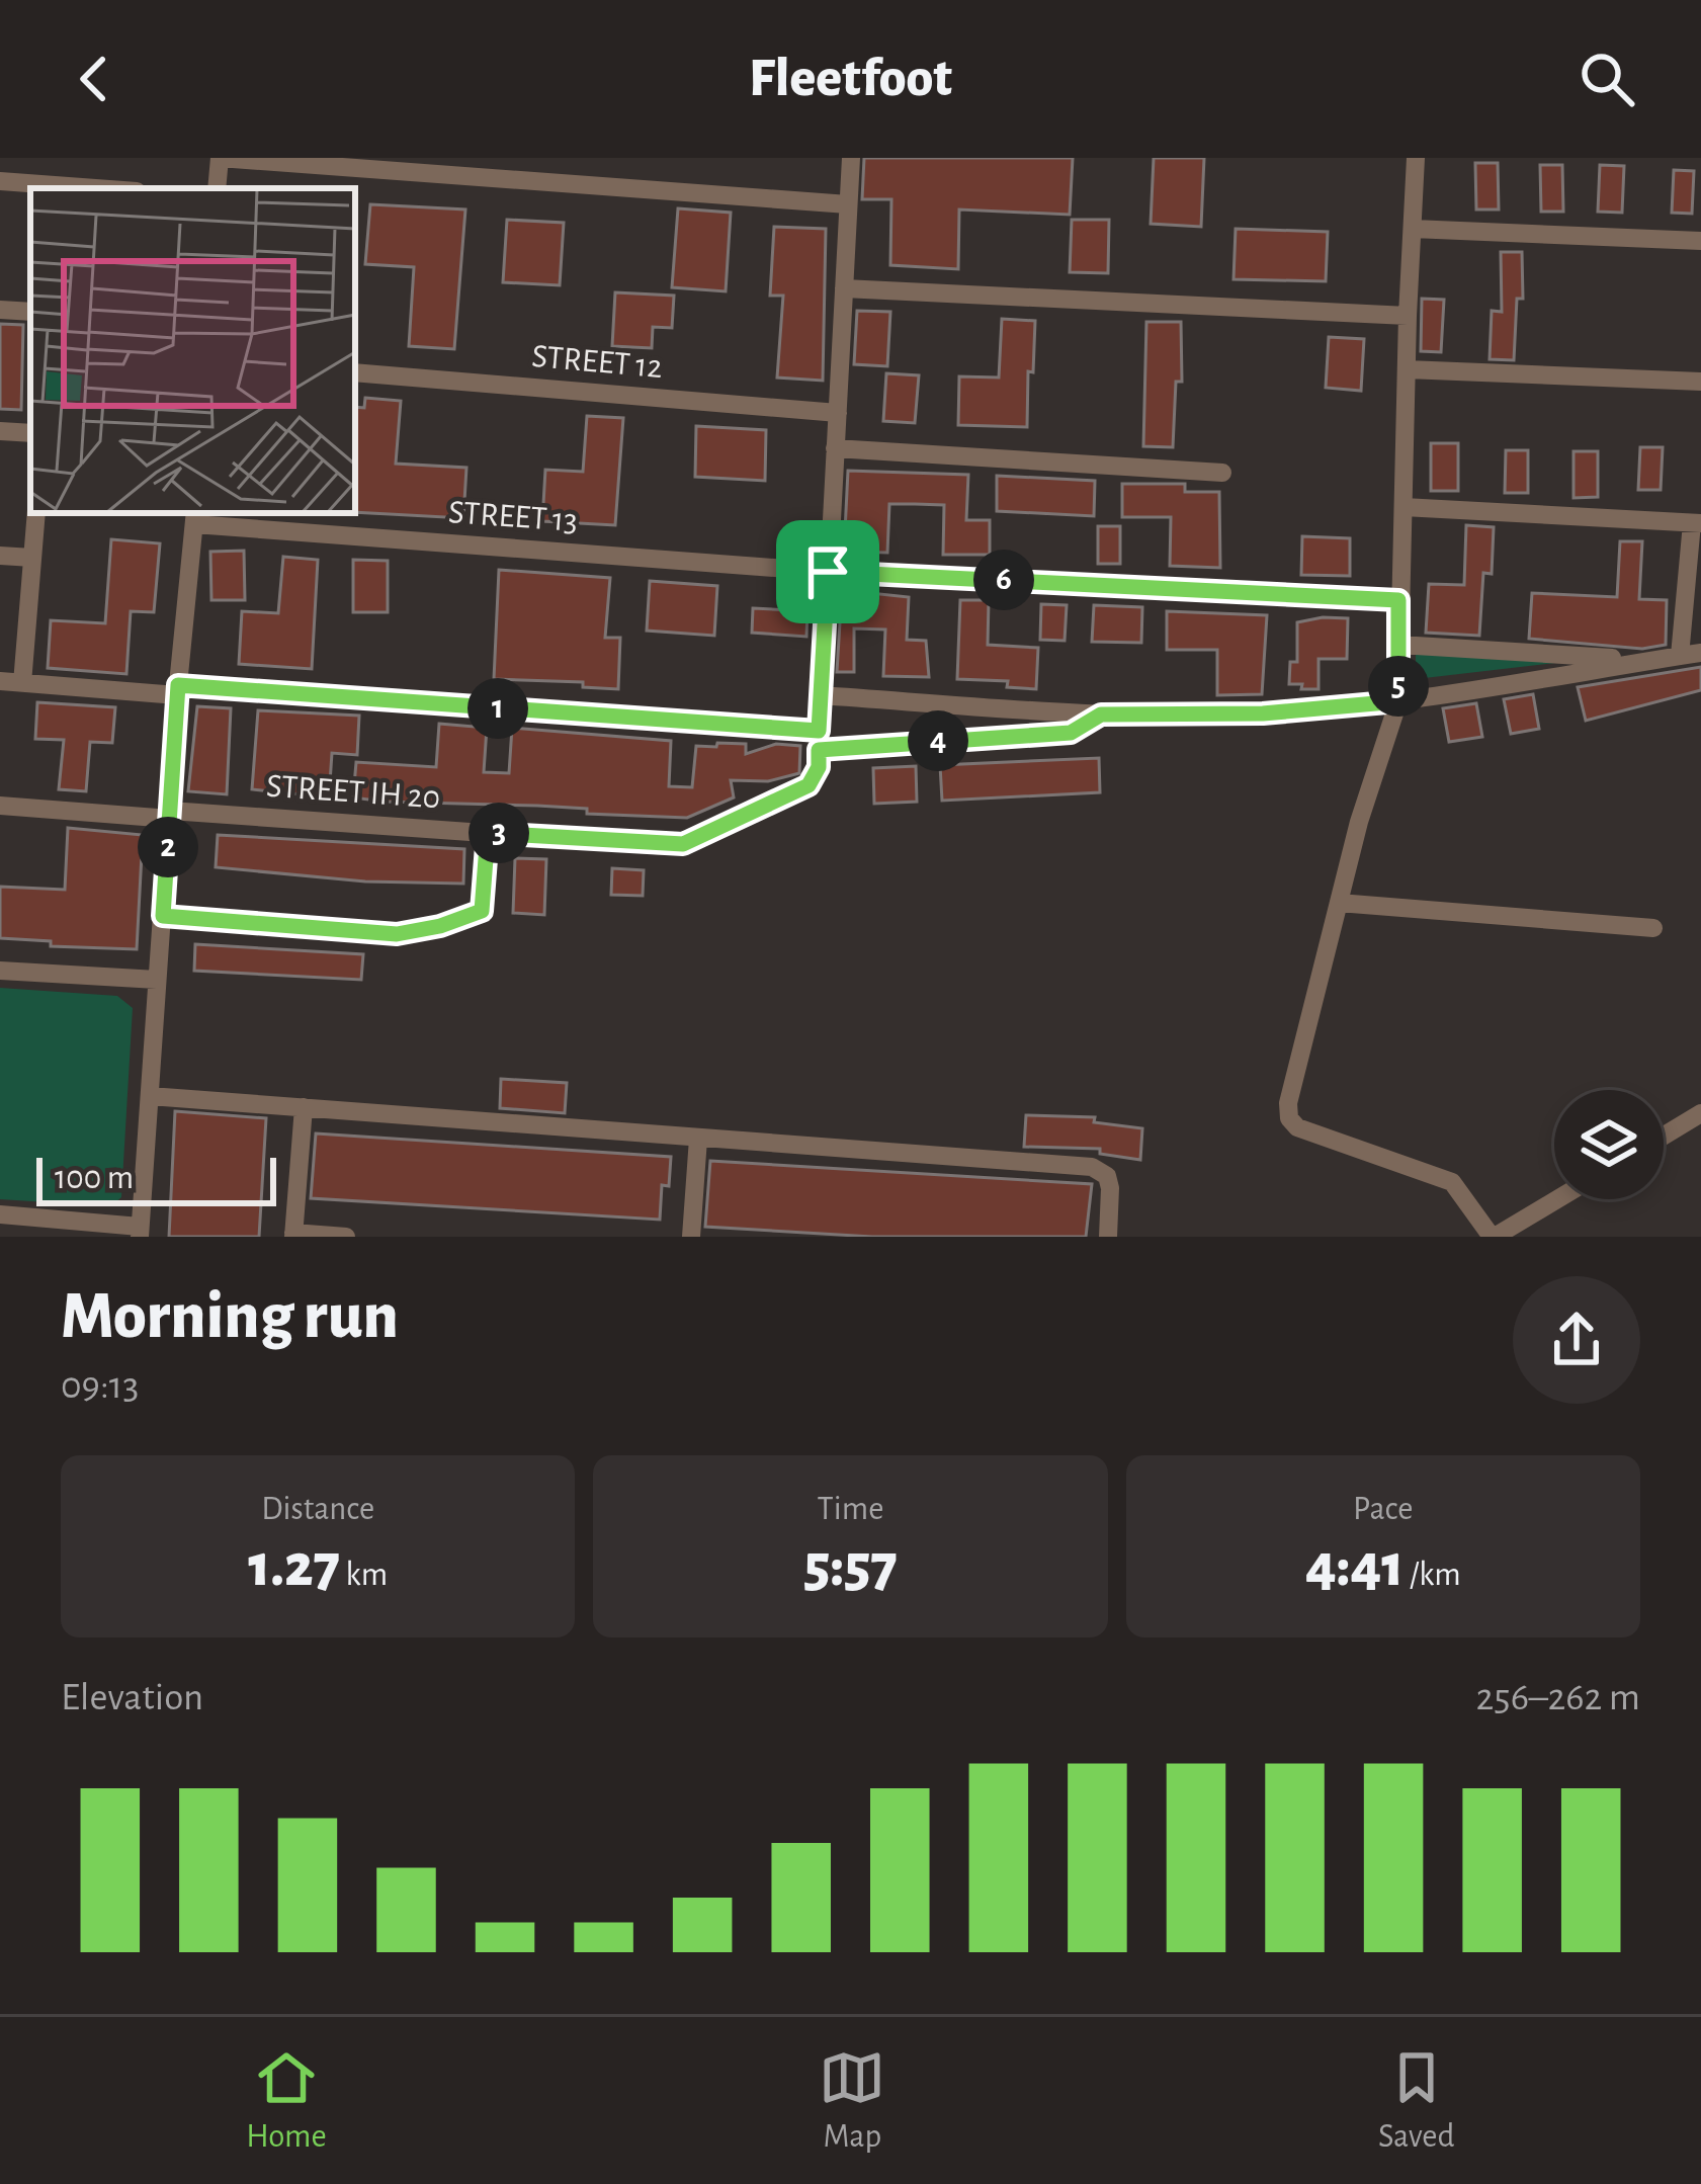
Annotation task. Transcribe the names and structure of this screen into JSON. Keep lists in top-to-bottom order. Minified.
{"streets":{"street":["STREET 12","STREET 13","STREET IH 20"]},"scale_bar":"100 m","page":{"header":"Fleetfoot","pins":["6","5","1","4","3","2"],"scale":"100 m","heading":["Morning run","09:13"],"stats":[["Distance","1.27 km"],["Time","5:57"],["Pace","4:41 /km"]],"chart":["Elevation","256–262 m"],"tabs":["Home","Map","Saved"]}}
